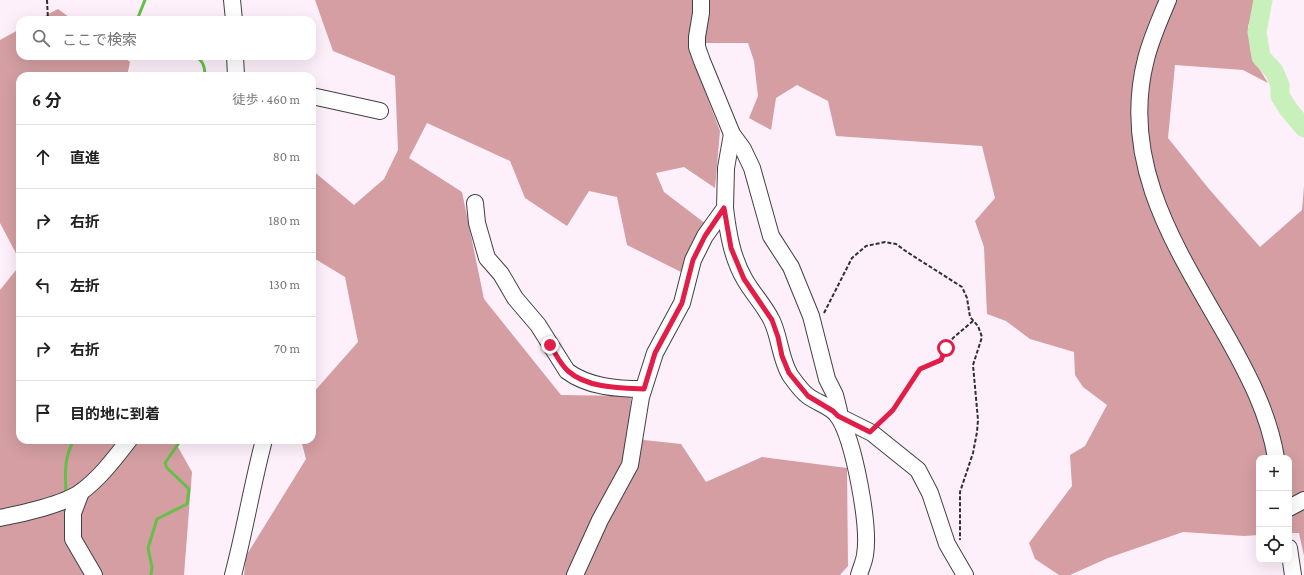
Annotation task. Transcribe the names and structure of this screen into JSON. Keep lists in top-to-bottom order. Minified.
{"page":{"search":"ここで検索","heading":["6 分","徒歩 · 460 m"],"list":[["直進","80 m"],["右折","180 m"],["左折","130 m"],["右折","70 m"],"目的地に到着"],"map_buttons":["+","−"]}}
